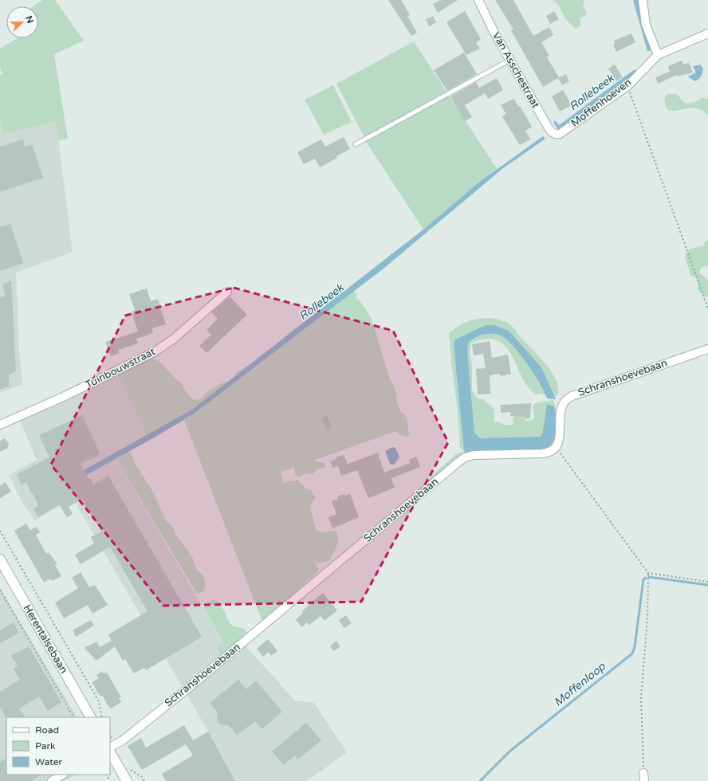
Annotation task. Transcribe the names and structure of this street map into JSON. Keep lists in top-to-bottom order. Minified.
{"streets":{"main road":["Herentalsebaan"],"street":["Van Asschestraat","Moffenhoeven","Tuinbouwstraat","Schranshoevebaan"]},"crossings":[["Van Asschestraat","Moffenhoeven"]],"water":["Rollebeek","Moffenloop"],"legend":["Road","Park","Water"],"north":"right"}
